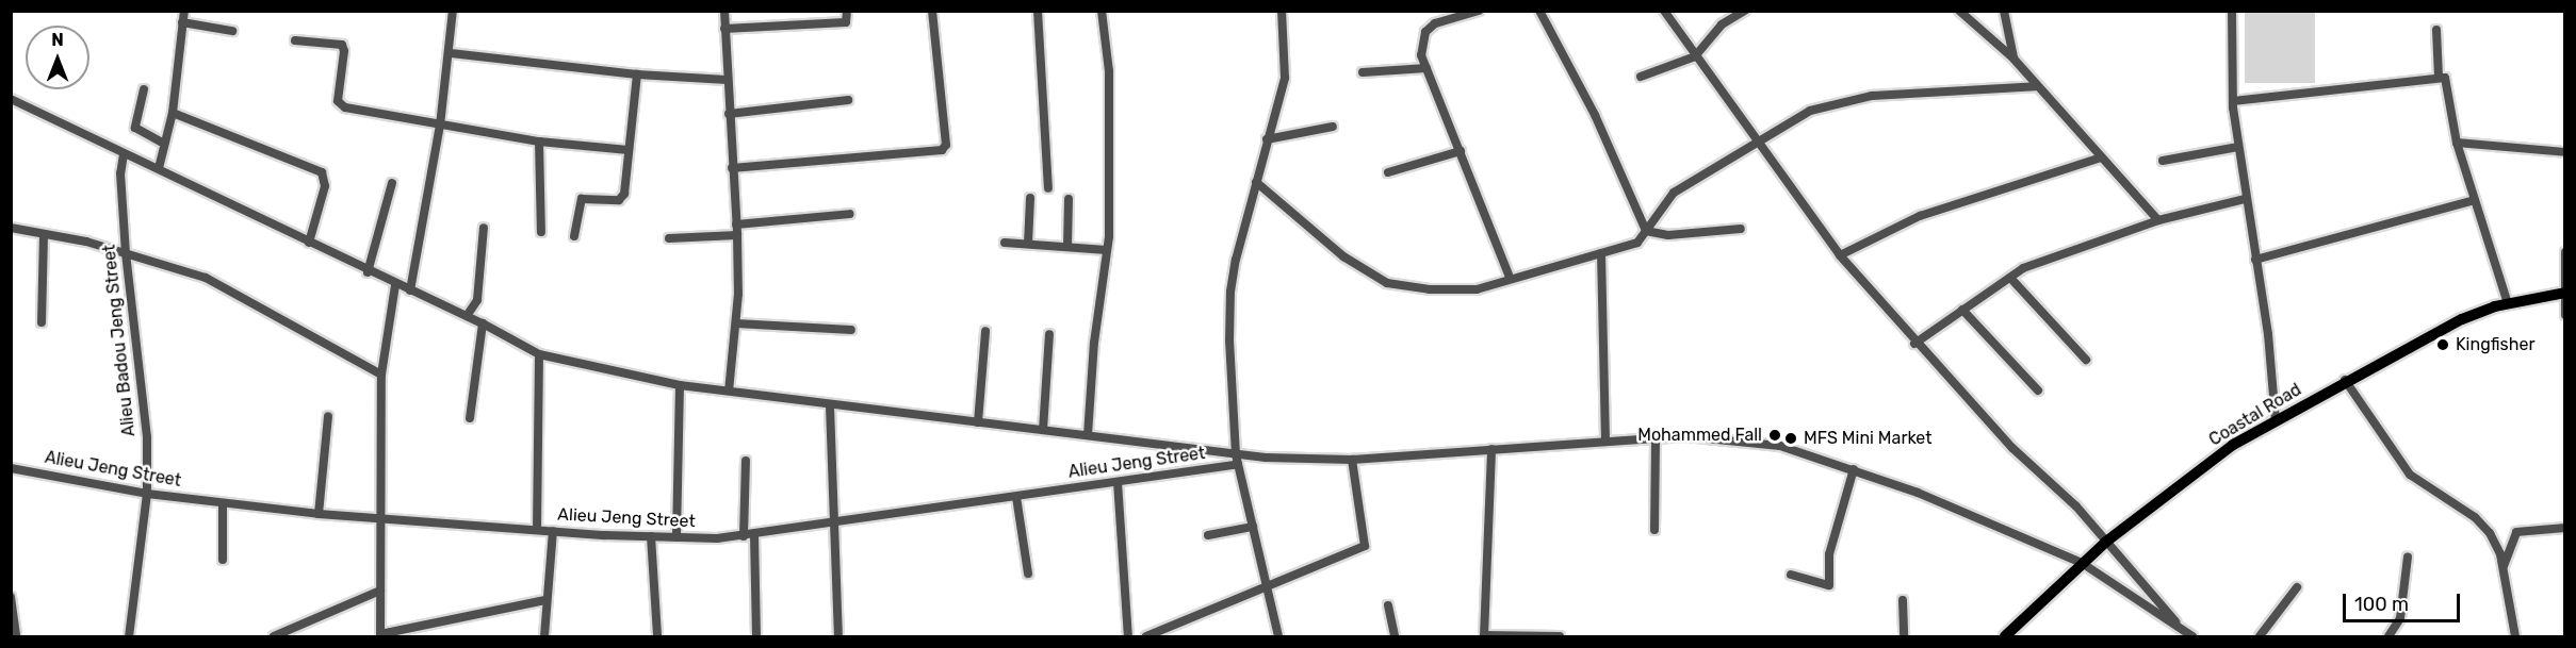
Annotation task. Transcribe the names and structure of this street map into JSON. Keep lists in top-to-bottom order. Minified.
{"streets":{"main road":["Coastal Road"],"street":["Alieu Badou Jeng Street","Alieu Jeng Street"]},"crossings":[["Alieu Badou Jeng Street","Alieu Jeng Street"]],"places":["Kingfisher","Mohammed Fall","MFS Mini Market"],"scale_bar":"100 m","north":"top"}
